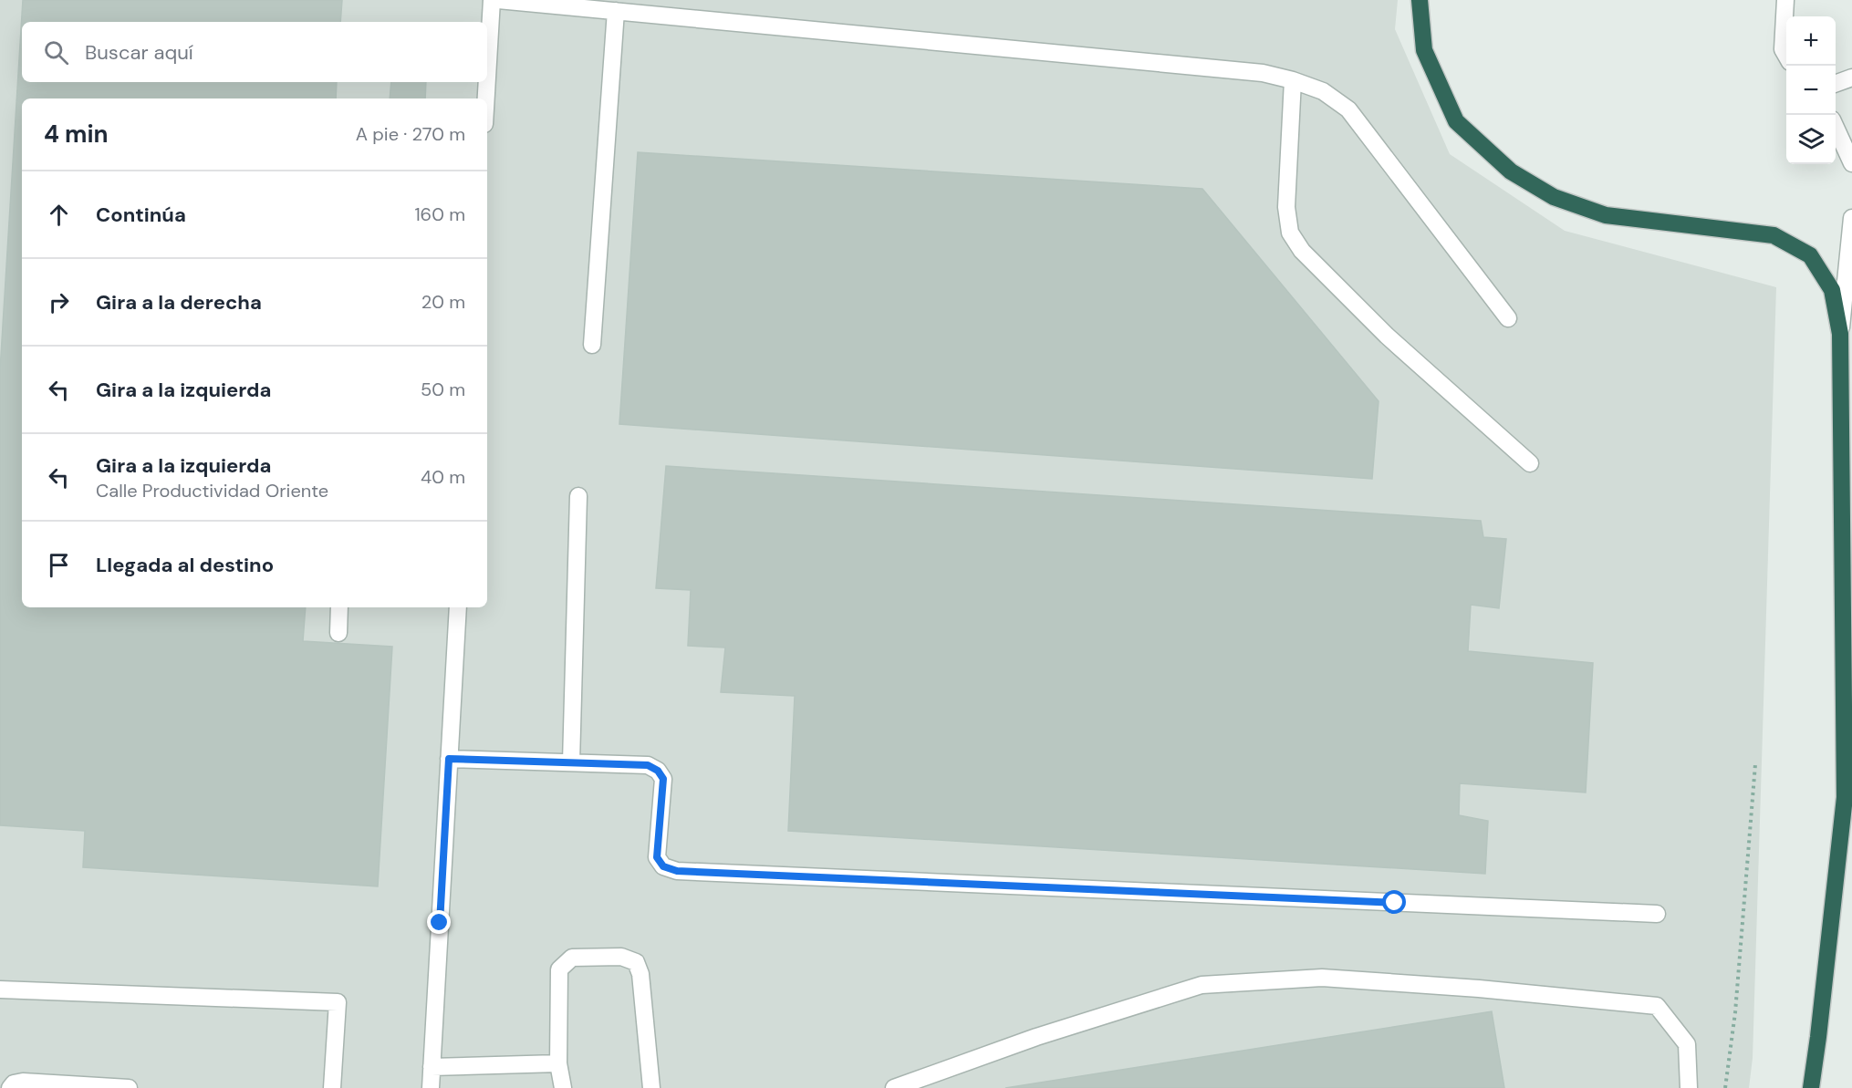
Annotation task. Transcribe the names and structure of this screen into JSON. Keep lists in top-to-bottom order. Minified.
{"page":{"map_buttons":["+","−"],"search":"Buscar aquí","heading":["4 min","A pie · 270 m"],"list":[["Continúa","160 m"],["Gira a la derecha","20 m"],["Gira a la izquierda","50 m"],["Gira a la izquierda","Calle Productividad Oriente","40 m"],"Llegada al destino"]}}
